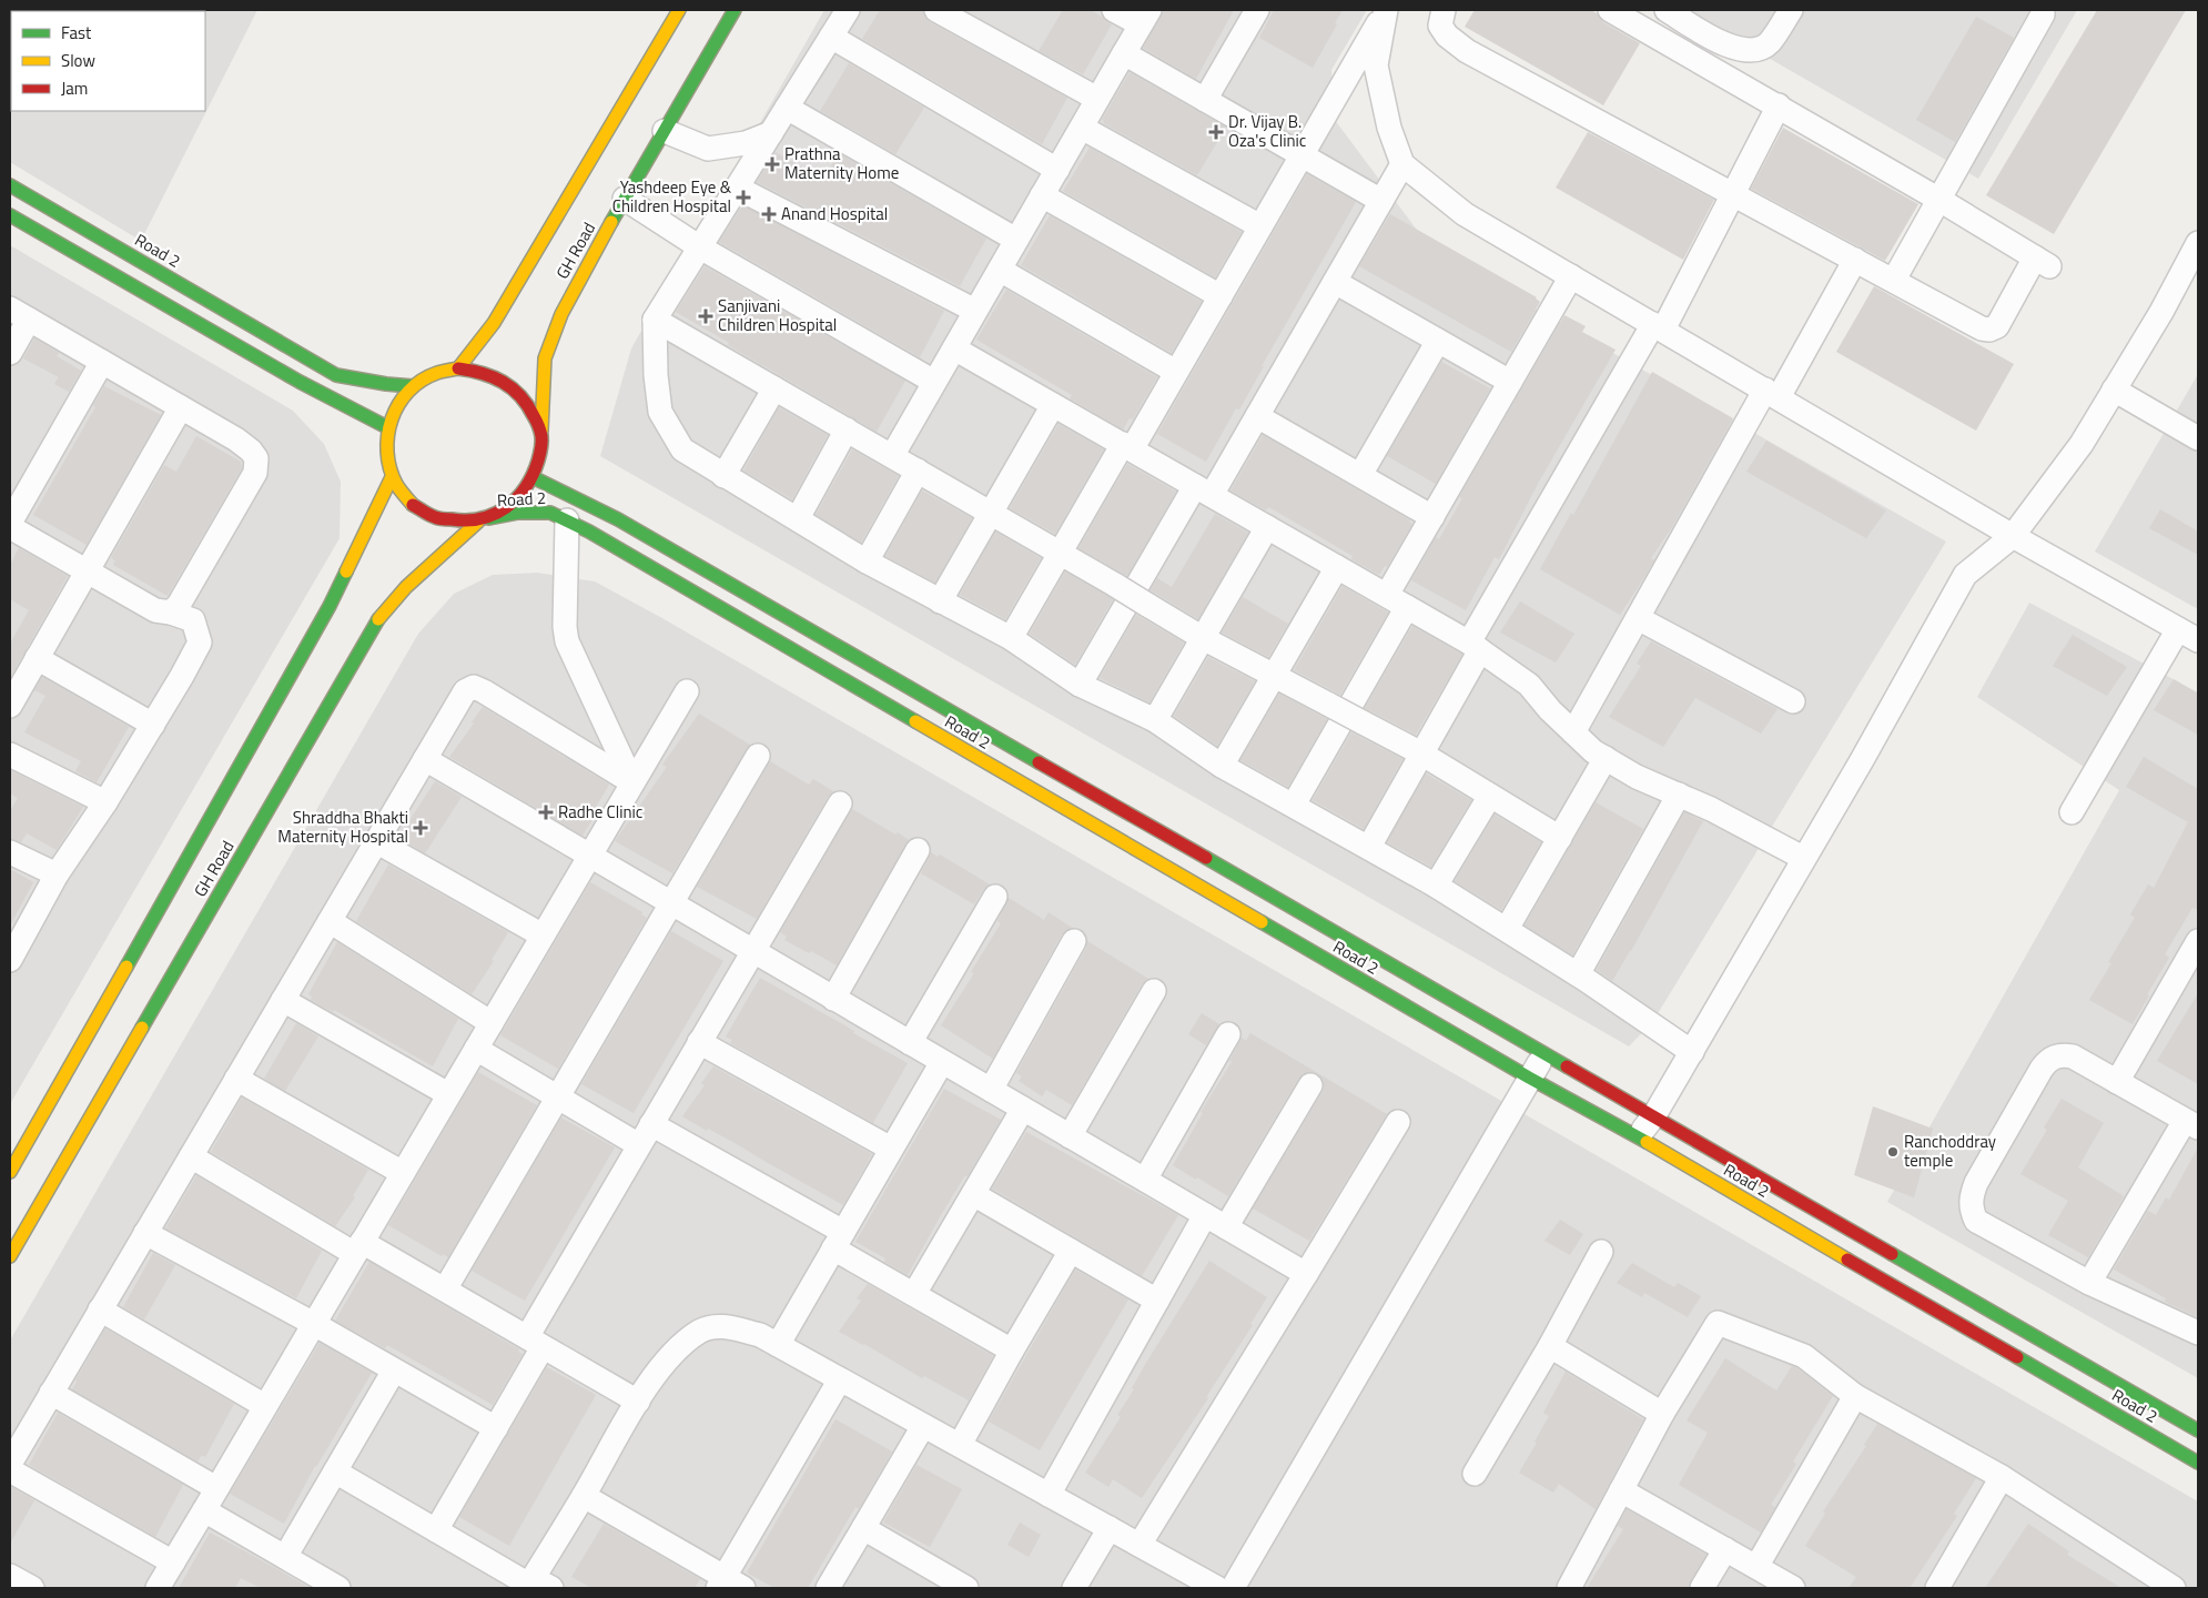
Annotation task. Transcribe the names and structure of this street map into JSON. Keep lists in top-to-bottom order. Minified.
{"streets":{"street":["Road 2","GH Road"]},"crossings":[["Road 2","GH Road"]],"places":{"health":["Dr. Vijay B. Oza's Clinic","Prathna Maternity Home","Yashdeep Eye & Children Hospital","Anand Hospital","Sanjivani Children Hospital","Radhe Clinic","Shraddha Bhakti Maternity Hospital"],"other":["Ranchoddray temple"]},"legend":["Fast","Slow","Jam"]}
